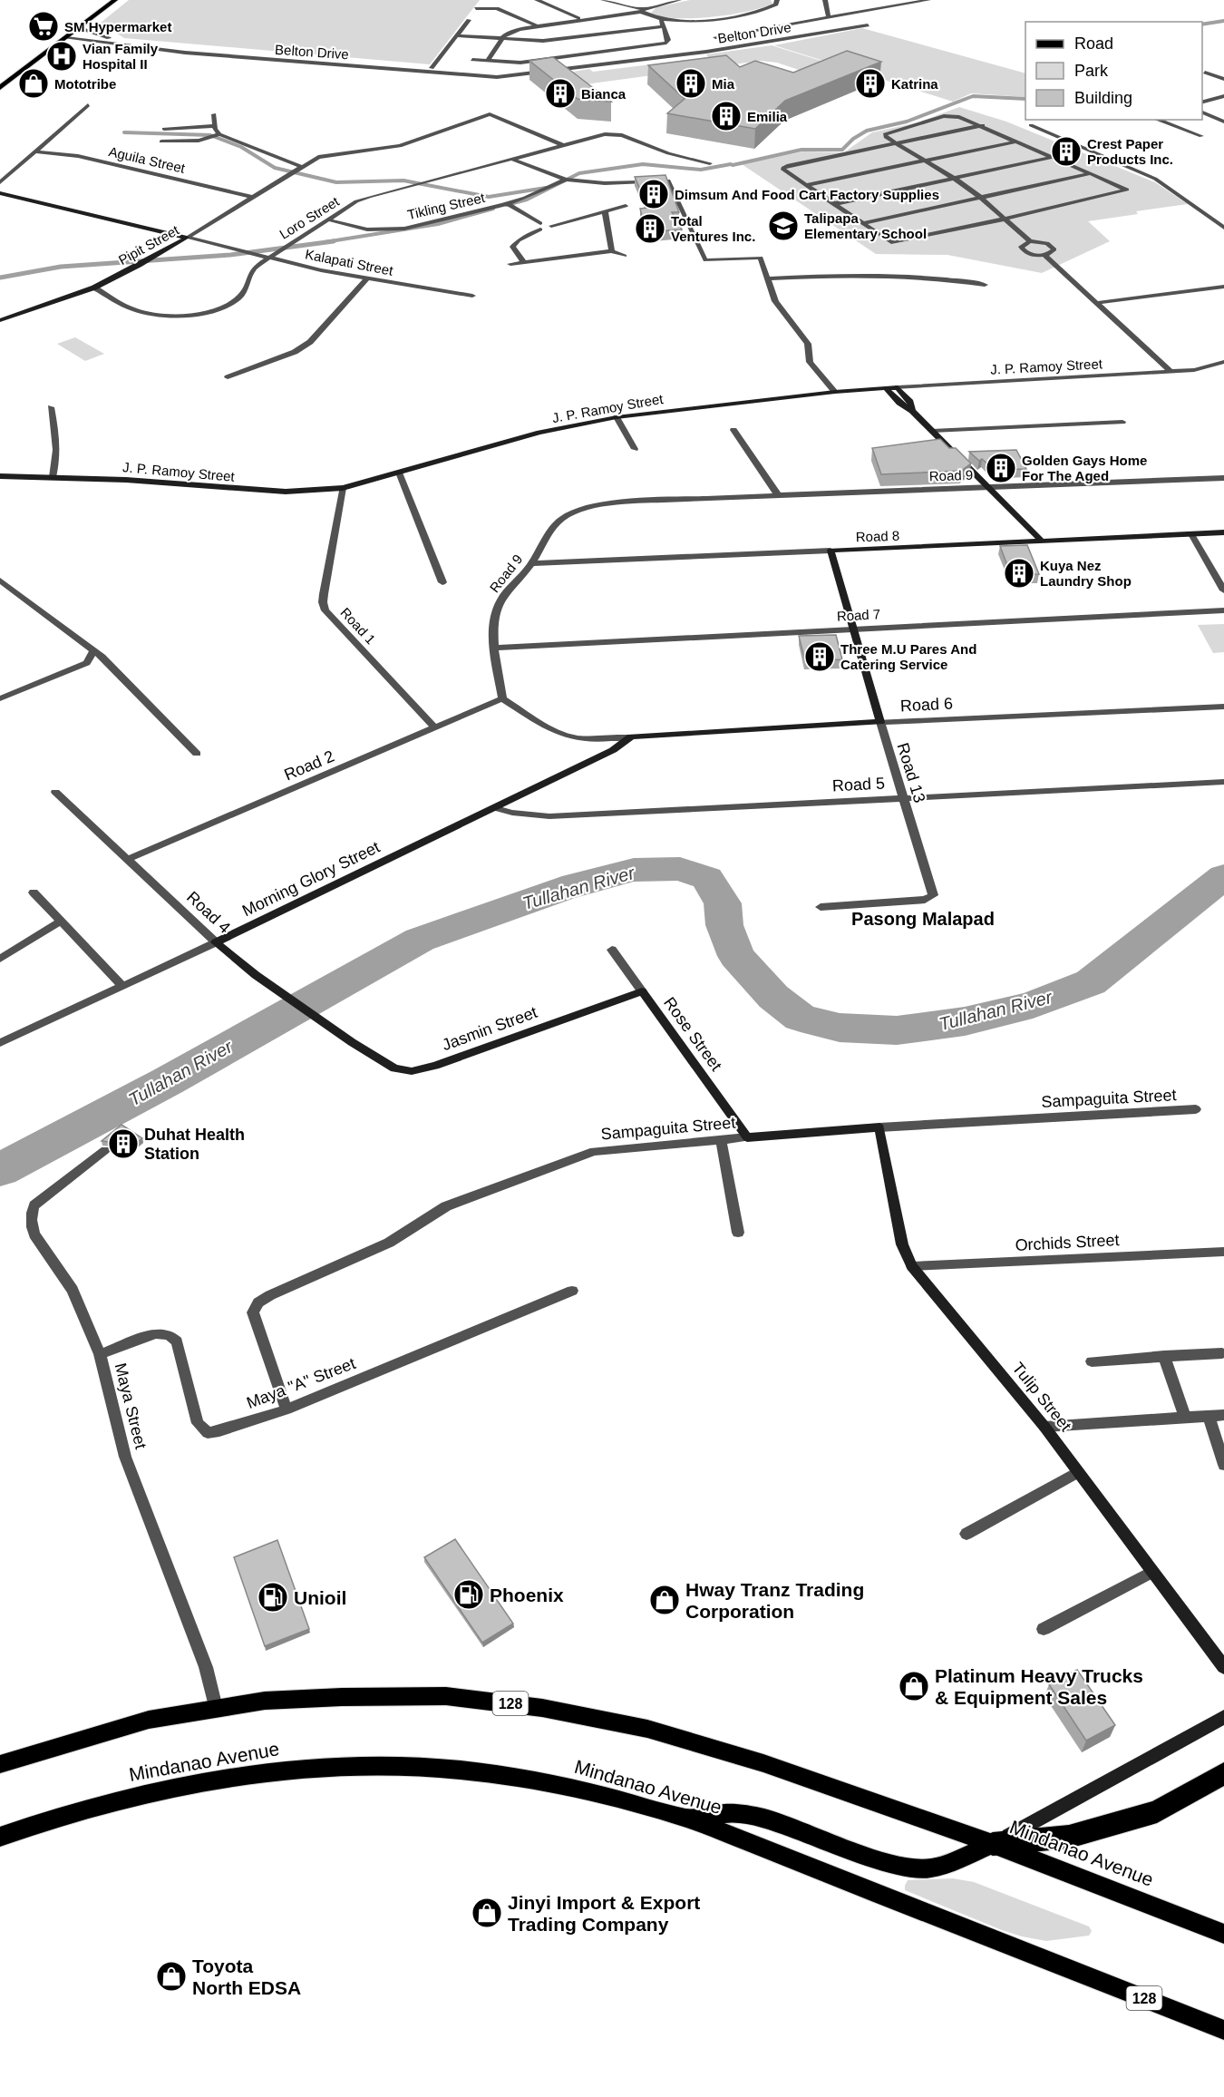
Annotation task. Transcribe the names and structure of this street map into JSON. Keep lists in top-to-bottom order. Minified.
{"streets":{"main road":["128","Mindanao Avenue"],"street":["Belton Drive","Aguila Street","Tikling Street","Loro Street","Pipit Street","Kalapati Street","J. P. Ramoy Street","Road 9","Road 8","Road 7","Road 1","Road 6","Road 2","Road 13","Road 5","Morning Glory Street","Road 4","Jasmin Street","Rose Street","Sampaguita Street","Orchids Street","Maya \"A\" Street","Tulip Street","Maya Street"]},"crossings":[["Aguila Street","Pipit Street"],["Tikling Street","Loro Street"],["Loro Street","Pipit Street"],["Loro Street","Kalapati Street"],["Pipit Street","Kalapati Street"],["J. P. Ramoy Street","Road 1"],["Road 9","Road 8"],["Road 9","Road 7"],["Road 9","Road 2"],["Road 8","Road 13"],["Road 7","Road 13"],["Road 1","Road 2"],["Road 6","Road 13"],["Road 6","Morning Glory Street"],["Road 2","Road 4"],["Road 13","Road 5"],["Road 5","Morning Glory Street"],["Morning Glory Street","Road 4"],["Road 4","Jasmin Street"],["Jasmin Street","Rose Street"],["Rose Street","Sampaguita Street"],["Sampaguita Street","Maya \"A\" Street"],["Sampaguita Street","Tulip Street"],["Orchids Street","Tulip Street"],["Maya \"A\" Street","Maya Street"],["Maya Street","Mindanao Avenue"]],"districts":["Pasong Malapad"],"water":["Tullahan River"],"places":{"supermarket":["SM Hypermarket"],"hospital":["Vian Family Hospital II"],"shop":["Mototribe","Hway Tranz Trading Corporation","Platinum Heavy Trucks & Equipment Sales","Jinyi Import & Export Trading Company","Toyota North EDSA"],"building":["Mia","Katrina","Bianca","Emilia","Crest Paper Products Inc.","Dimsum And Food Cart Factory Supplies","Total Ventures Inc.","Golden Gays Home For The Aged","Kuya Nez Laundry Shop","Three M.U Pares And Catering Service","Duhat Health Station"],"school or university":["Talipapa Elementary School"],"fuel station":["Phoenix","Unioil"]},"legend":["Road","Park","Building"]}
